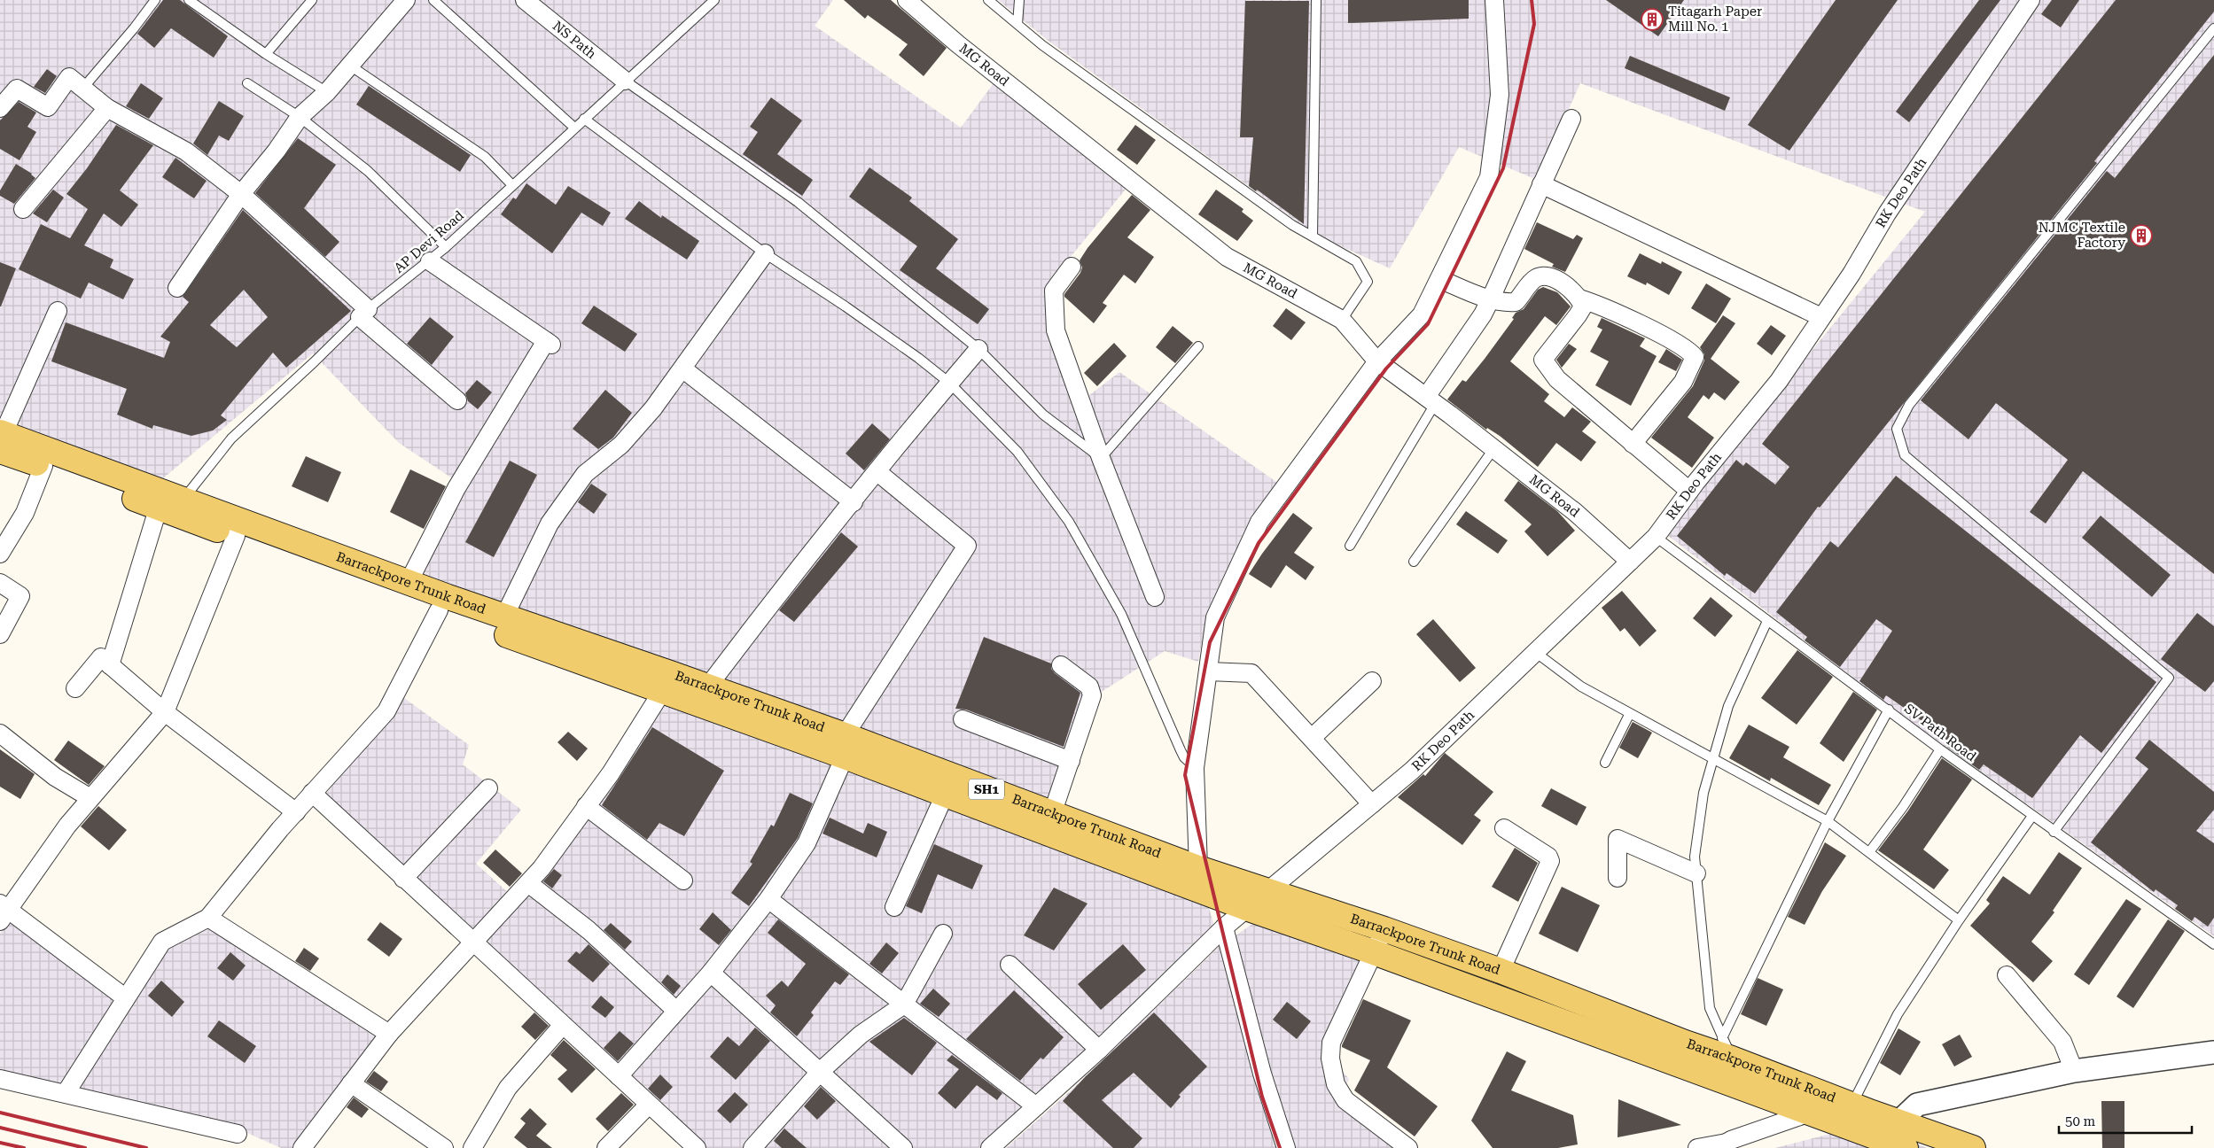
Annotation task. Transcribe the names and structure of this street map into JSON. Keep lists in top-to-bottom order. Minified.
{"streets":{"main road":["Barrackpore Trunk Road","SH1"],"street":["NS Path","MG Road","RK Deo Path"],"lane":["AP Devi Road","SV Path Road"]},"crossings":[["NS Path","AP Devi Road"],["MG Road","RK Deo Path"],["RK Deo Path","Barrackpore Trunk Road"],["RK Deo Path","SV Path Road"],["AP Devi Road","Barrackpore Trunk Road"]],"places":{"building":["Titagarh Paper Mill No. 1","NJMC Textile Factory"]},"scale_bar":"50 m"}
